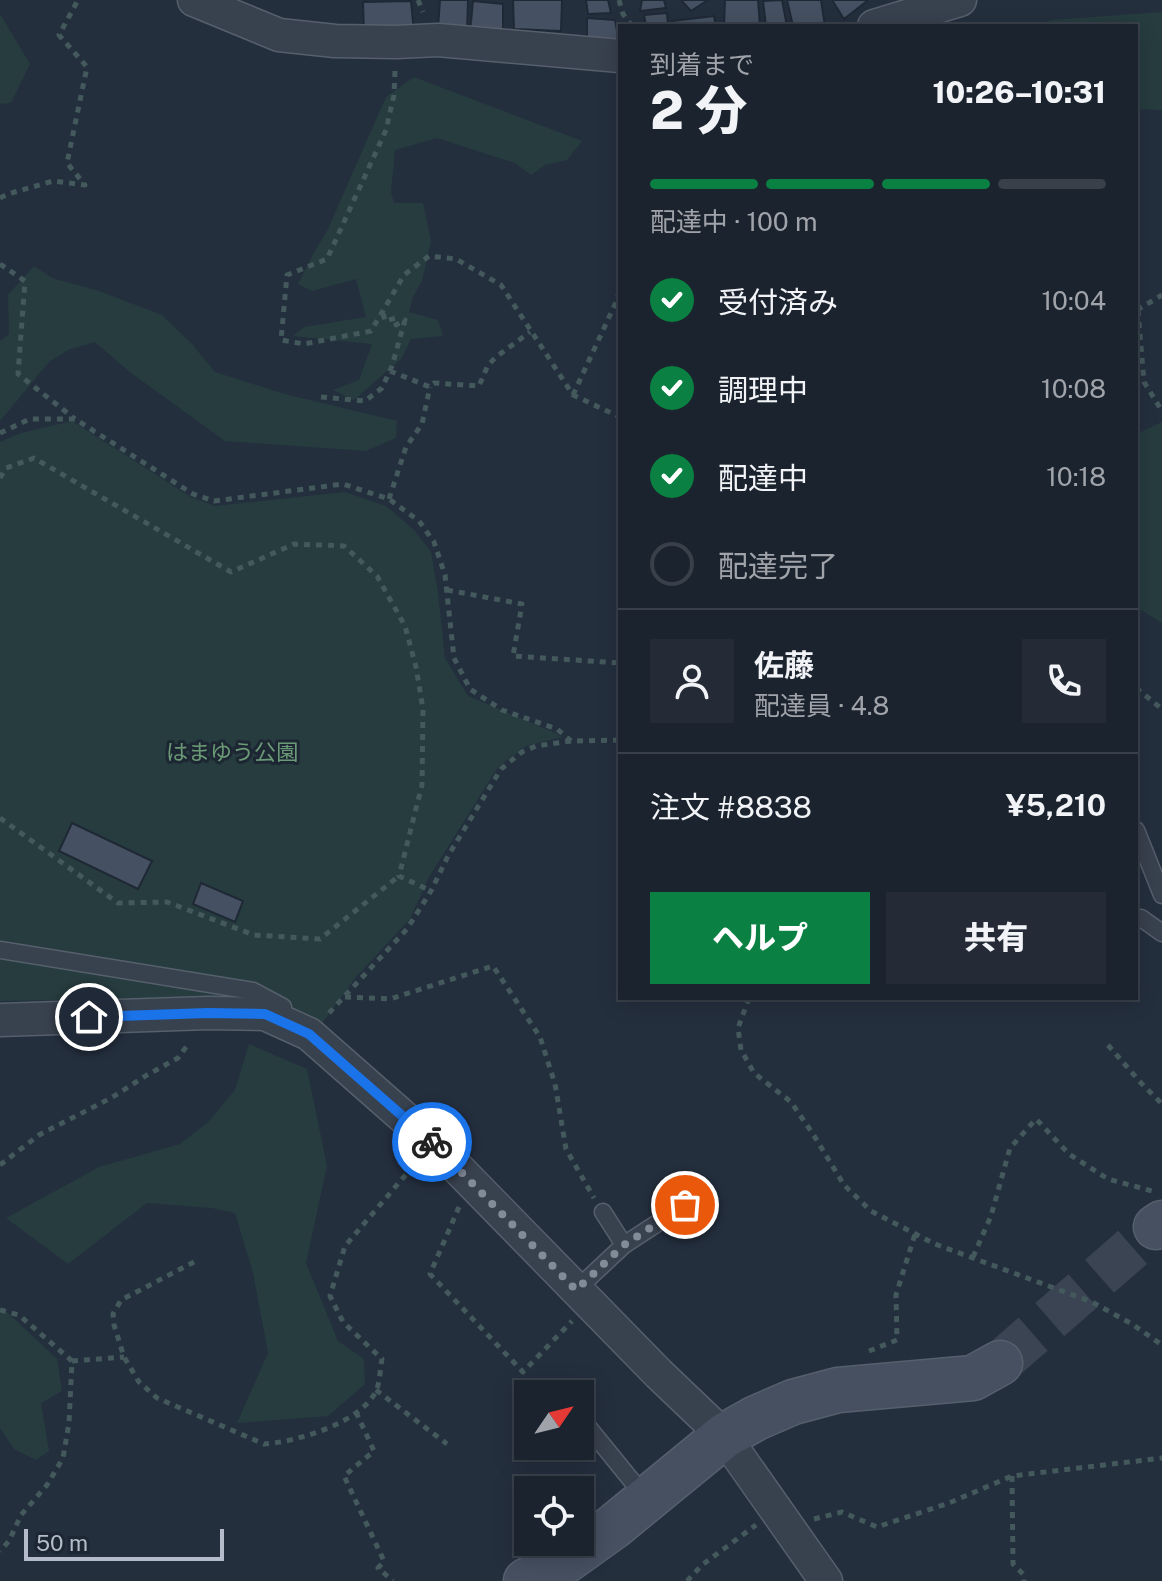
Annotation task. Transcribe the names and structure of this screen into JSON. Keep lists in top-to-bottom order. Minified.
{"parks":["はまゆう公園"],"scale_bar":"50 m","north":"top right","page":{"heading":["2 分","到着まで","10:26–10:31"],"panel":["佐藤","配達員 · 4.8","注文 #8838","¥5,210"],"bar":"配達中 · 100 m","list":[["受付済み","10:04"],["調理中","10:08"],["配達中","10:18"],"配達完了"],"buttons":["ヘルプ","共有"],"scale":"50 m"}}
